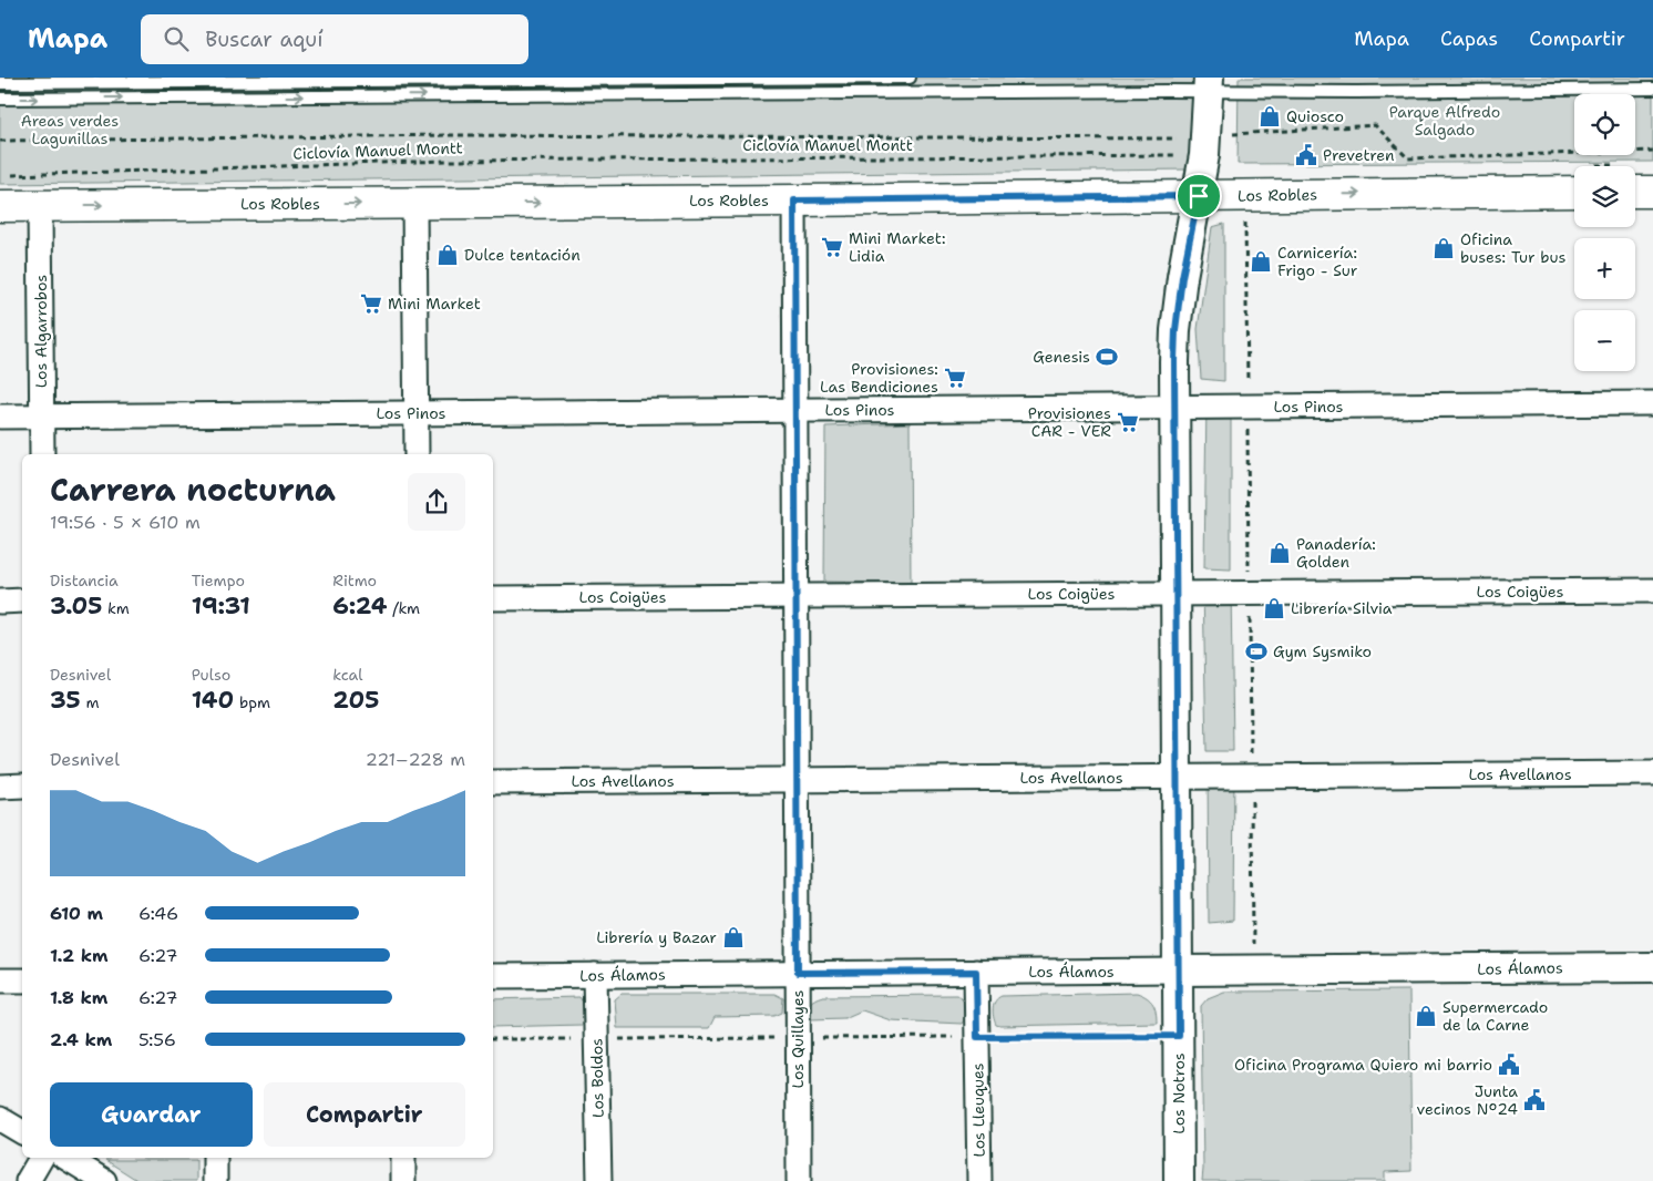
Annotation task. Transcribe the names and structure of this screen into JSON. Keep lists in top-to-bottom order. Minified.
{"streets":{"main road":["Los Robles"],"street":["Los Algarrobos","Los Pinos","Los Coigües","Los Avellanos","Los Álamos","Los Quillayes","Los Boldos","Los Notros","Los Lleuques"],"path":["Ciclovía Manuel Montt"]},"crossings":[["Ciclovía Manuel Montt","Los Notros"],["Los Robles","Los Algarrobos"],["Los Robles","Los Quillayes"],["Los Robles","Los Notros"],["Los Algarrobos","Los Pinos"],["Los Pinos","Los Quillayes"],["Los Pinos","Los Notros"],["Los Coigües","Los Quillayes"],["Los Coigües","Los Notros"],["Los Avellanos","Los Quillayes"],["Los Avellanos","Los Notros"],["Los Álamos","Los Quillayes"],["Los Álamos","Los Boldos"],["Los Álamos","Los Notros"],["Los Álamos","Los Lleuques"]],"one_way":["Los Robles"],"parks":["Parque Alfredo Salgado","Areas verdes Lagunillas"],"places":{"shop":["Quiosco","Oficina buses: Tur bus","Dulce tentación","Carnicería: Frigo - Sur","Panadería: Golden","Librería Silvia","Librería y Bazar","Supermercado de la Carne"],"public building":["Prevetren","Oficina Programa Quiero mi barrio","Junta vecinos N°24"],"supermarket":["Mini Market: Lidia","Mini Market","Provisiones: Las Bendiciones","Provisiones CAR - VER"],"sports":["Genesis","Gym Sysmiko"]},"page":{"header":"Mapa","search":"Buscar aquí","nav":["Mapa","Capas","Compartir"],"map_buttons":["+","−"],"heading":["Carrera nocturna","19:56 · 5 × 610 m"],"stats":[["Distancia","3.05 km"],["Tiempo","19:31"],["Ritmo","6:24 /km"],["Desnivel","35 m"],["Pulso","140 bpm"],["kcal","205"]],"chart":["Desnivel","221–228 m"],"list":[{"name":"610 m","note":"6:46"},{"name":"1.2 km","note":"6:27"},{"name":"1.8 km","note":"6:27"},{"name":"2.4 km","note":"5:56"}],"buttons":["Guardar","Compartir"]}}
